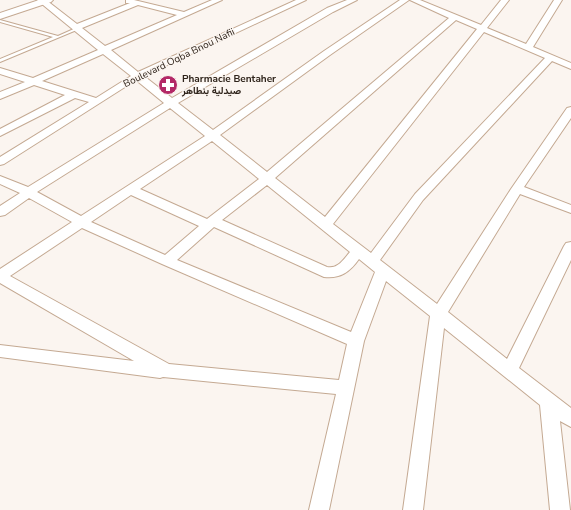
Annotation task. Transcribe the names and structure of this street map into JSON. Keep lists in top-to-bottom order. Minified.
{"streets":{"street":["Boulevard Oqba Bnou Nafii"]},"places":{"pharmacy":["Pharmacie Bentaher صيدلية بنطاهر"]}}
